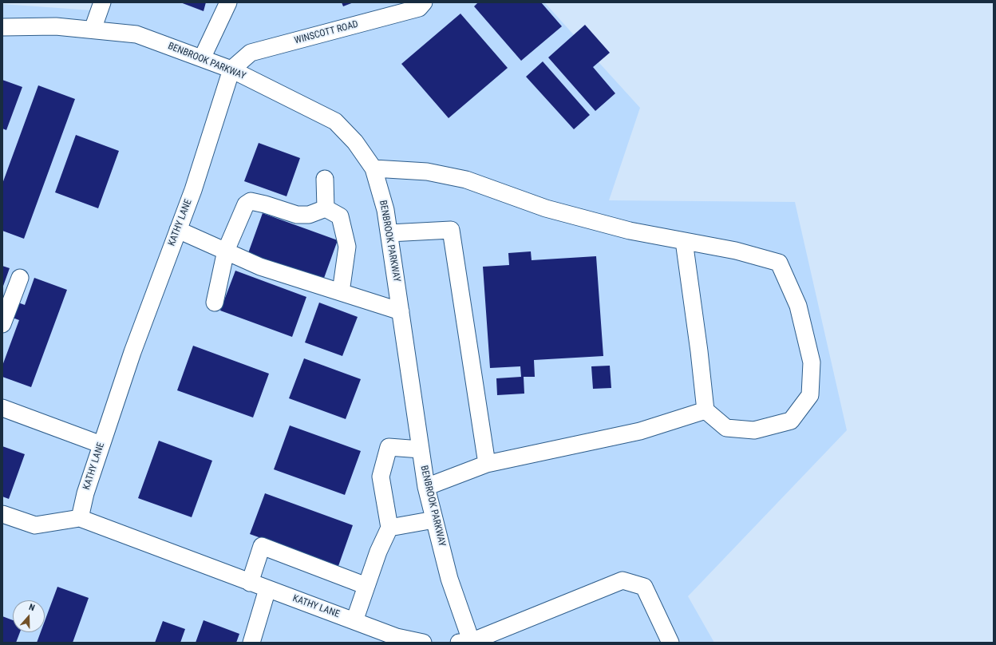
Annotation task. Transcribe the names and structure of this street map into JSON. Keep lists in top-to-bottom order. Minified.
{"streets":{"street":["WINSCOTT ROAD","BENBROOK PARKWAY","KATHY LANE"]},"crossings":[["WINSCOTT ROAD","BENBROOK PARKWAY"],["WINSCOTT ROAD","KATHY LANE"],["BENBROOK PARKWAY","KATHY LANE"]],"north":"top"}
